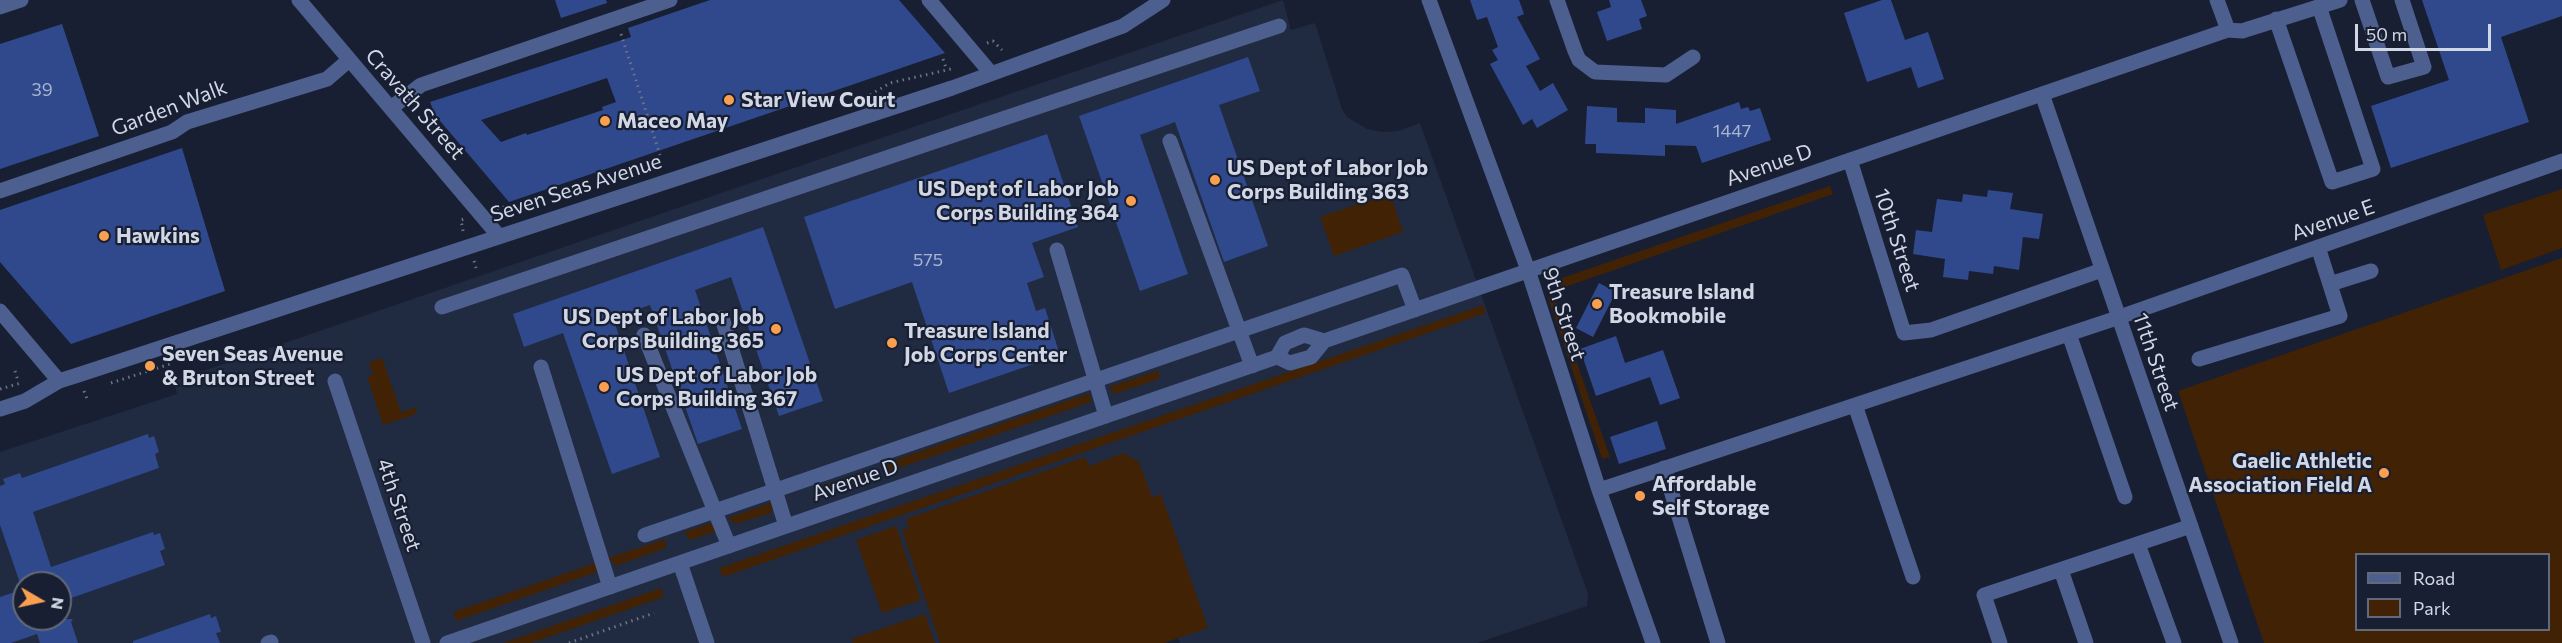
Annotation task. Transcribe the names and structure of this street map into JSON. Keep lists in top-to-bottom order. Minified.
{"streets":{"street":["Cravath Street","Garden Walk","Avenue D","Seven Seas Avenue","Avenue E","10th Street","9th Street","11th Street","4th Street"]},"crossings":[["Cravath Street","Garden Walk"],["Cravath Street","Seven Seas Avenue"],["Avenue D","10th Street"],["Avenue D","9th Street"],["Avenue D","11th Street"],["Avenue E","9th Street"],["Avenue E","11th Street"],["10th Street","11th Street"]],"places":["Star View Court","Maceo May","US Dept of Labor Job Corps Building 363","US Dept of Labor Job Corps Building 364","Hawkins","Treasure Island Bookmobile","US Dept of Labor Job Corps Building 365","Treasure Island Job Corps Center","Seven Seas Avenue & Bruton Street","US Dept of Labor Job Corps Building 367","Gaelic Athletic Association Field A","Affordable Self Storage"],"house_numbers":["39","1447","575"],"legend":["Road","Park"],"scale_bar":"50 m","north":"right"}
